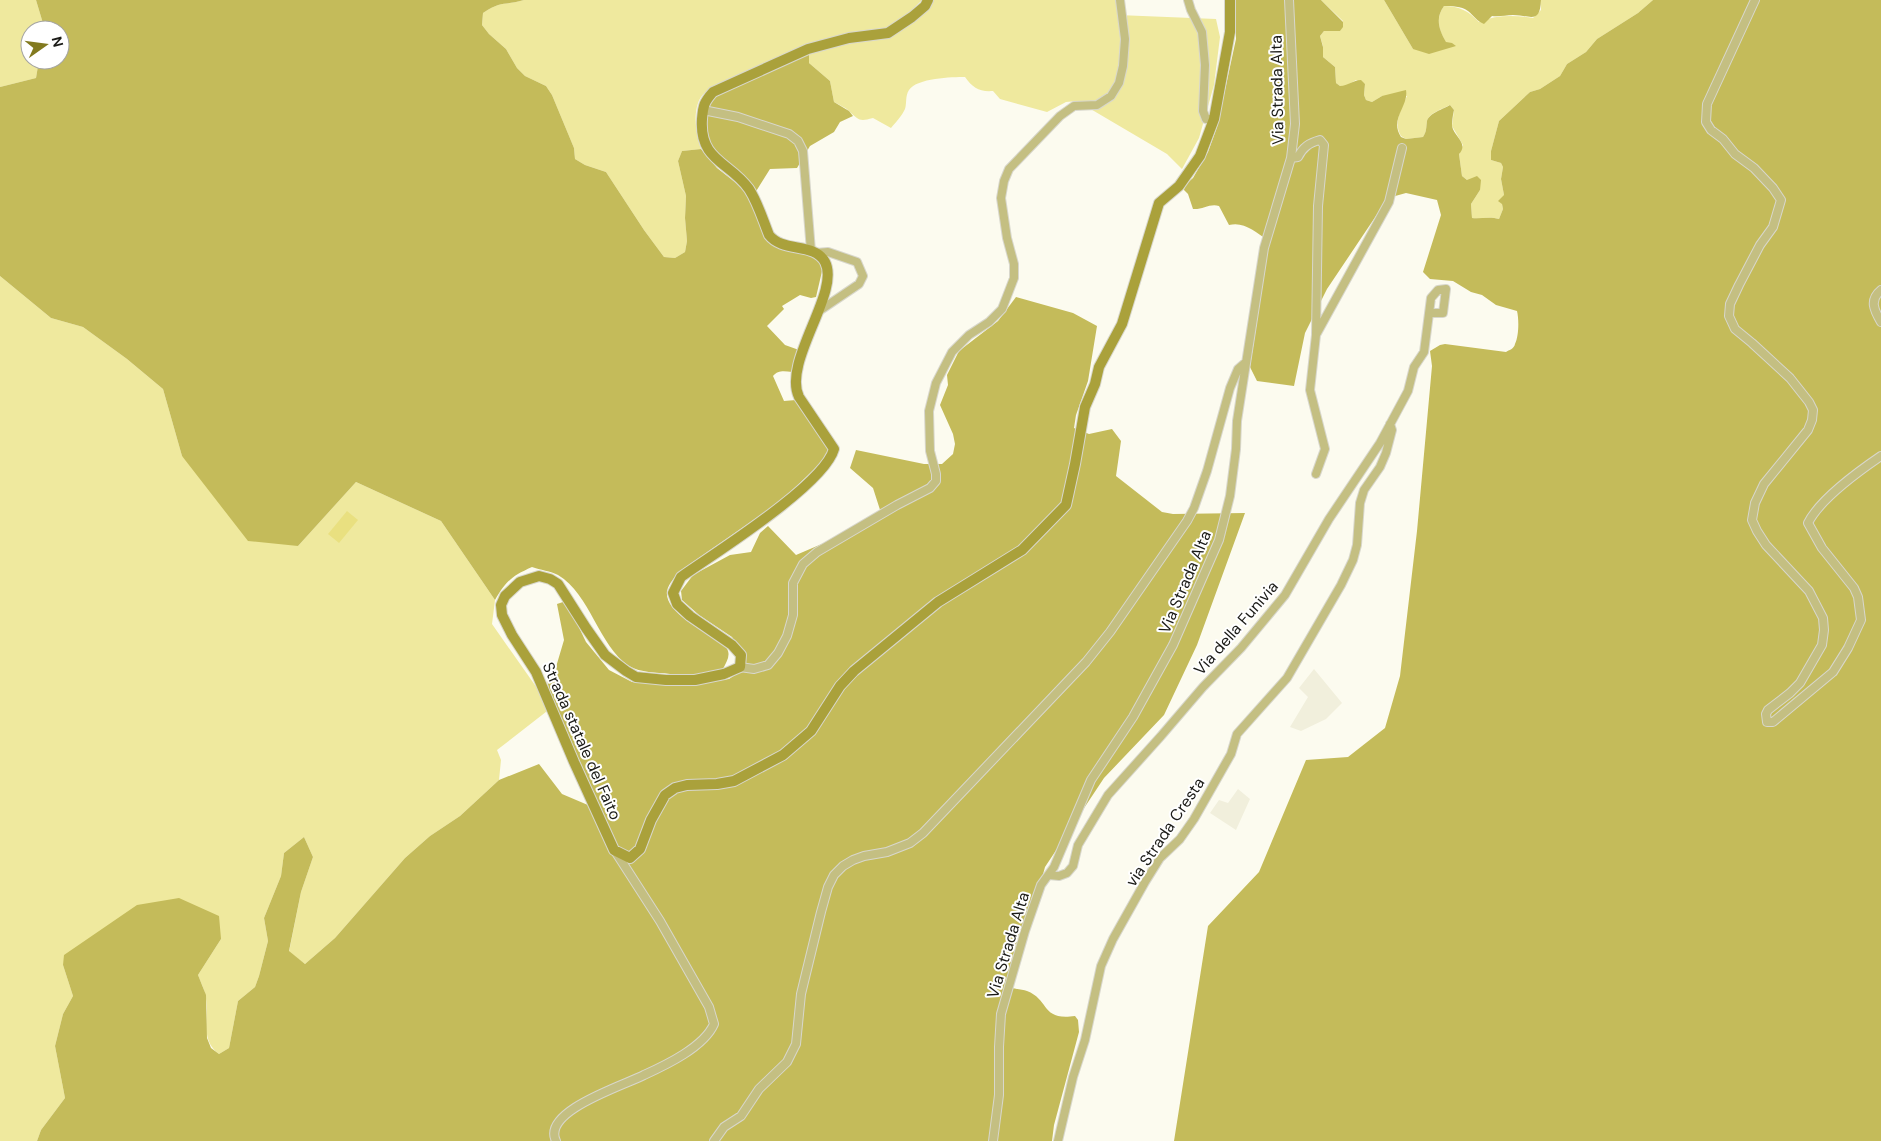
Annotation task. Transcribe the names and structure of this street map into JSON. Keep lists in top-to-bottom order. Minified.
{"streets":{"street":["Via Strada Alta","Via della Funivia","Strada statale del Faito","via Strada Cresta"]},"crossings":[["Via Strada Alta","Via della Funivia"],["Via della Funivia","via Strada Cresta"]],"north":"right"}
